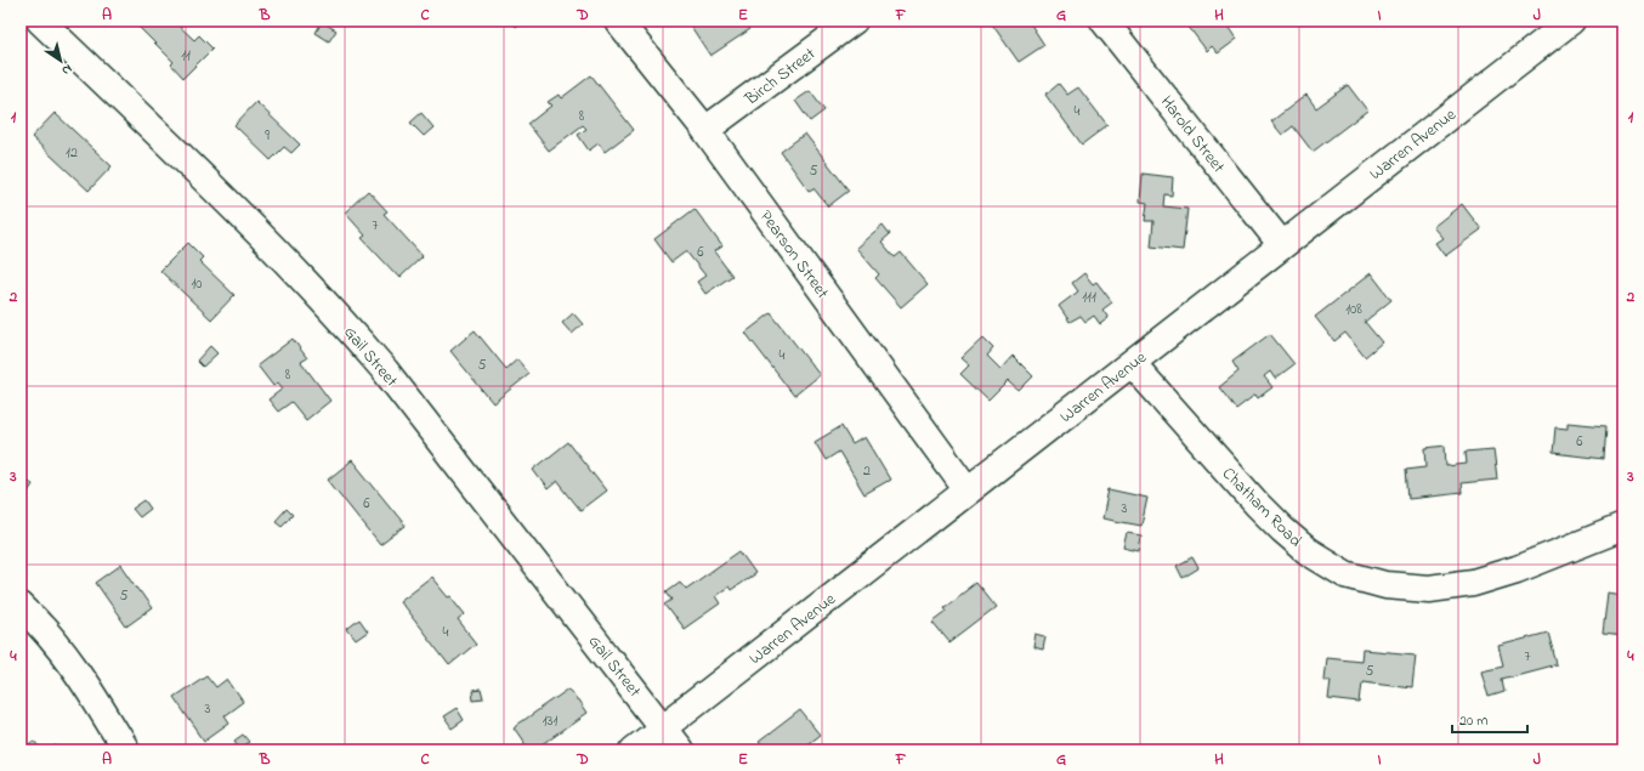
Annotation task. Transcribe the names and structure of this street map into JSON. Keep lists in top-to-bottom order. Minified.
{"streets":{"street":["Birch Street","Harold Street","Warren Avenue","Pearson Street","Gail Street","Chatham Road"]},"crossings":[["Birch Street","Pearson Street"],["Harold Street","Warren Avenue"],["Warren Avenue","Pearson Street"],["Warren Avenue","Gail Street"],["Warren Avenue","Chatham Road"]],"house_numbers":["11","4","8","9","12","5","7","6","10","111","108","4","5","8","6","2","6","3","5","4","7","5","3","131"],"scale_bar":"20 m","north":"bottom right","grid":{"columns":["A","B","C","D","E","F","G","H","I","J"],"rows":["1","2","3","4"]}}
